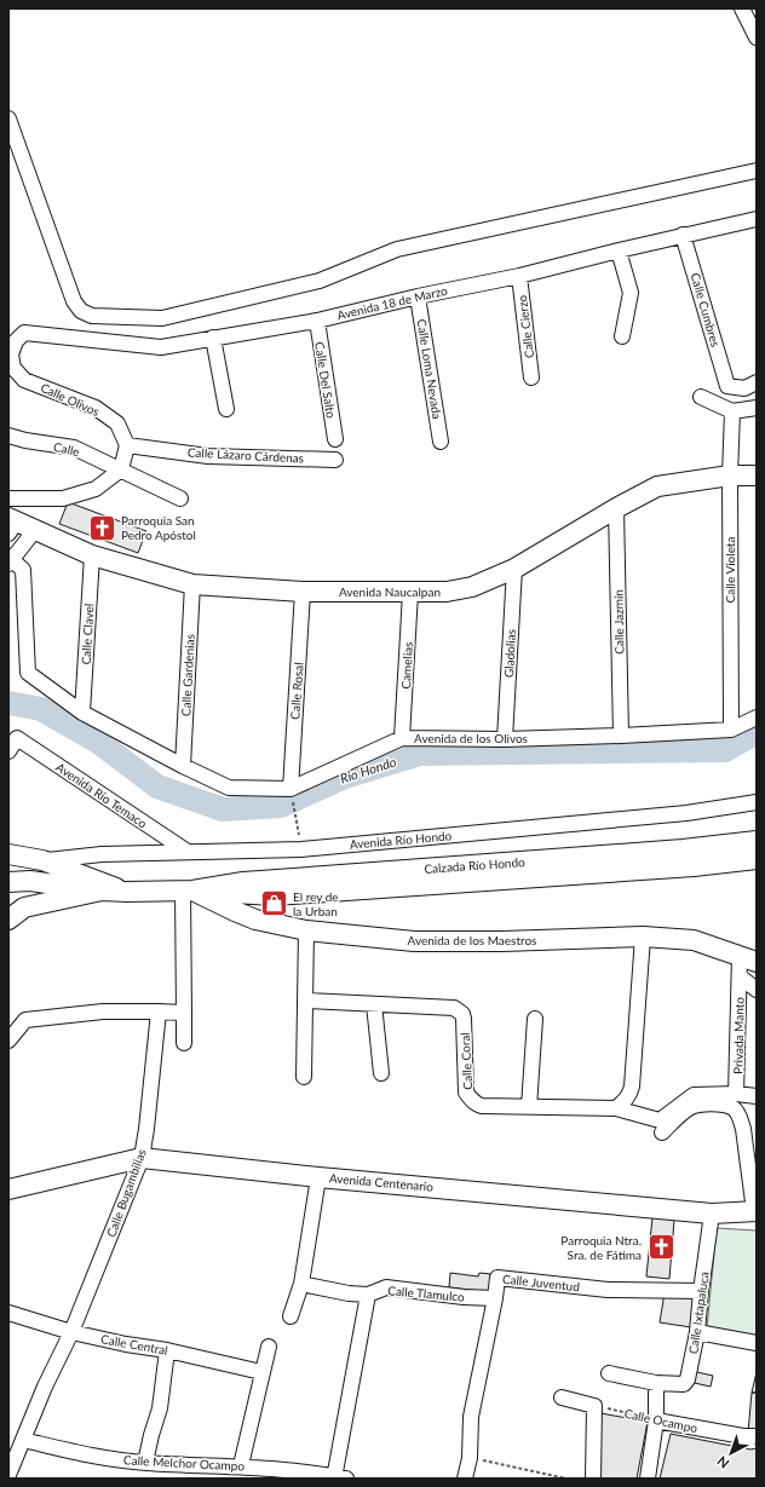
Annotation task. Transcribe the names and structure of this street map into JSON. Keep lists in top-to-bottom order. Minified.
{"streets":{"main road":["Avenida Naucalpan","Calzada Río Hondo","Avenida de los Maestros","Avenida Centenario"],"street":["Avenida 18 de Marzo","Calle Cumbres","Calle Cierzo","Calle Loma Nevada","Calle Del Salto","Calle Olivos","Calle","Calle Lázaro Cárdenas","Calle Violeta","Calle Jazmín","Calle Clavel","Gladolias","Camelias","Calle Gardenias","Calle Rosal","Avenida de los Olivos","Avenida Río Temaco","Avenida Río Hondo","Privada Manto","Calle Coral","Calle Bugambilias","Calle Juventud","Calle Tlamulco","Calle Ixtapaluca","Calle Central","Calle Ocampo","Calle Melchor Ocampo"]},"crossings":[["Avenida 18 de Marzo","Calle Cumbres"],["Avenida 18 de Marzo","Calle Cierzo"],["Avenida 18 de Marzo","Calle Loma Nevada"],["Avenida 18 de Marzo","Calle Del Salto"],["Avenida 18 de Marzo","Calle Olivos"],["Calle Olivos","Calle Lázaro Cárdenas"],["Calle Violeta","Avenida Naucalpan"],["Calle Violeta","Avenida de los Olivos"],["Avenida Naucalpan","Calle Jazmín"],["Avenida Naucalpan","Calle Clavel"],["Avenida Naucalpan","Gladolias"],["Avenida Naucalpan","Camelias"],["Avenida Naucalpan","Calle Gardenias"],["Avenida Naucalpan","Calle Rosal"],["Calle Jazmín","Avenida de los Olivos"],["Calle Clavel","Avenida de los Olivos"],["Gladolias","Avenida de los Olivos"],["Camelias","Avenida de los Olivos"],["Calle Gardenias","Avenida de los Olivos"],["Calle Rosal","Avenida de los Olivos"],["Avenida Río Temaco","Avenida Río Hondo"],["Calzada Río Hondo","Avenida de los Maestros"],["Avenida de los Maestros","Privada Manto"],["Privada Manto","Calle Coral"],["Avenida Centenario","Calle Bugambilias"],["Avenida Centenario","Calle Ixtapaluca"],["Calle Bugambilias","Calle Central"],["Calle Bugambilias","Calle Melchor Ocampo"],["Calle Juventud","Calle Tlamulco"],["Calle Juventud","Calle Ixtapaluca"]],"water":["Rio Hondo"],"places":{"church":["Parroquia San Pedro Apóstol","Parroquia Ntra. Sra. de Fátima"],"shop":["El rey de la Urban"]},"north":"bottom left"}
